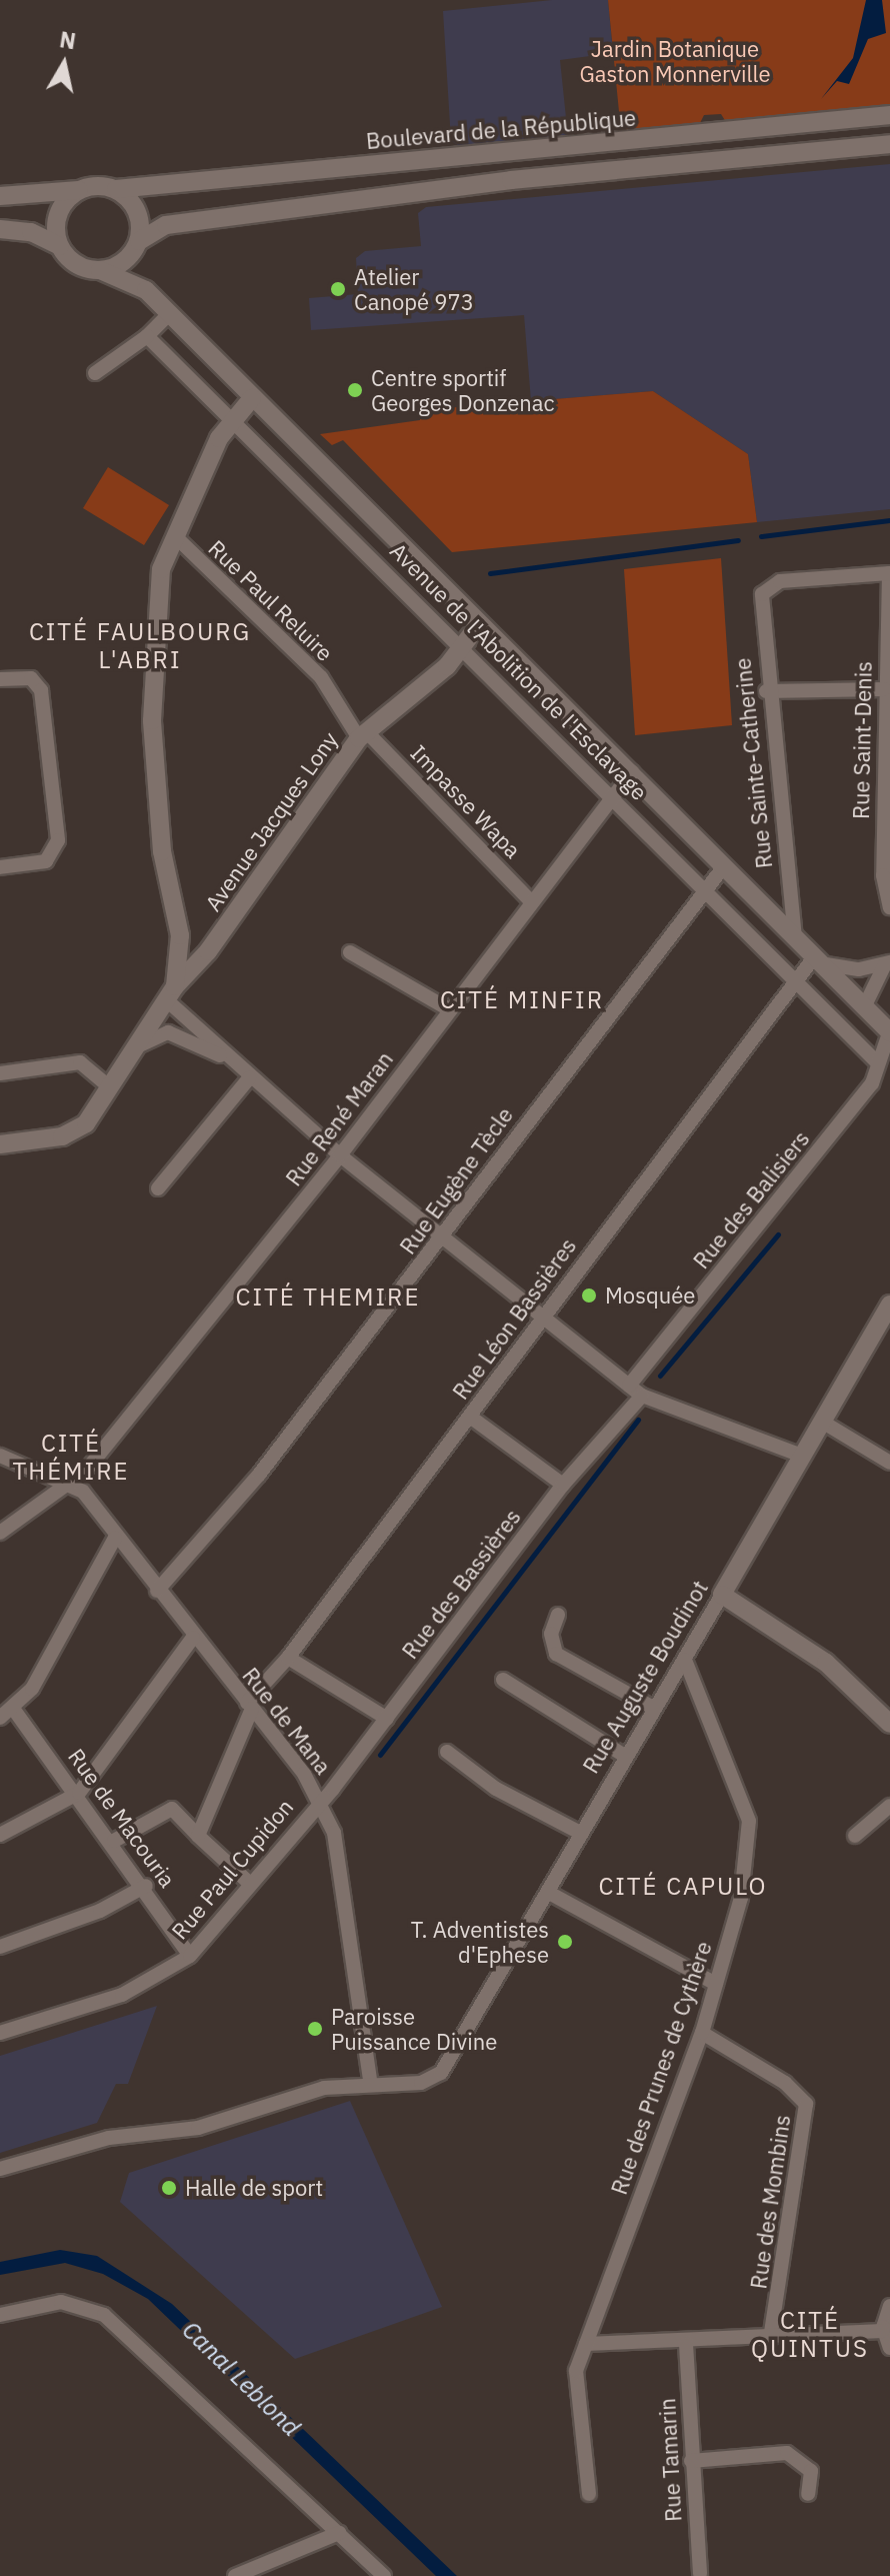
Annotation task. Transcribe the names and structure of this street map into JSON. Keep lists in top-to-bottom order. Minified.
{"streets":{"street":["Boulevard de la République","Rue Paul Reluire","Avenue de l'Abolition de l'Esclavage","Rue Saint-Denis","Rue Sainte-Catherine","Impasse Wapa","Avenue Jacques Lony","Rue René Maran","Rue Eugène Tècle","Rue des Balisiers","Rue Léon Bassières","Rue des Bassières","Rue Auguste Boudinot","Rue de Mana","Rue de Macouria","Rue Paul Cupidon","Rue des Prunes de Cythère","Rue des Mombins","Rue Tamarin"]},"crossings":[["Boulevard de la République","Avenue de l'Abolition de l'Esclavage"],["Rue Paul Reluire","Impasse Wapa"],["Rue Paul Reluire","Avenue Jacques Lony"],["Avenue de l'Abolition de l'Esclavage","Rue Sainte-Catherine"],["Avenue de l'Abolition de l'Esclavage","Avenue Jacques Lony"],["Avenue de l'Abolition de l'Esclavage","Rue René Maran"],["Avenue de l'Abolition de l'Esclavage","Rue Eugène Tècle"],["Avenue de l'Abolition de l'Esclavage","Rue des Balisiers"],["Avenue de l'Abolition de l'Esclavage","Rue Léon Bassières"],["Rue Saint-Denis","Rue Sainte-Catherine"],["Impasse Wapa","Avenue Jacques Lony"],["Impasse Wapa","Rue René Maran"],["Rue René Maran","Rue de Mana"],["Rue Eugène Tècle","Rue de Mana"],["Rue Léon Bassières","Rue de Mana"],["Rue des Bassières","Rue de Mana"],["Rue des Bassières","Rue Paul Cupidon"],["Rue Auguste Boudinot","Rue de Mana"],["Rue Auguste Boudinot","Rue des Prunes de Cythère"],["Rue de Mana","Rue Paul Cupidon"],["Rue de Macouria","Rue Paul Cupidon"],["Rue des Prunes de Cythère","Rue des Mombins"]],"districts":["CITÉ FAULBOURG L'ABRI","CITÉ MINFIR","CITÉ THEMIRE","CITÉ THÉMIRE","CITÉ CAPULO","CITÉ QUINTUS"],"water":["Canal Leblond"],"parks":["Jardin Botanique Gaston Monnerville"],"places":["Atelier Canopé 973","Centre sportif Georges Donzenac","Mosquée","T. Adventistes d'Ephese","Paroisse Puissance Divine","Halle de sport"],"north":"top"}
